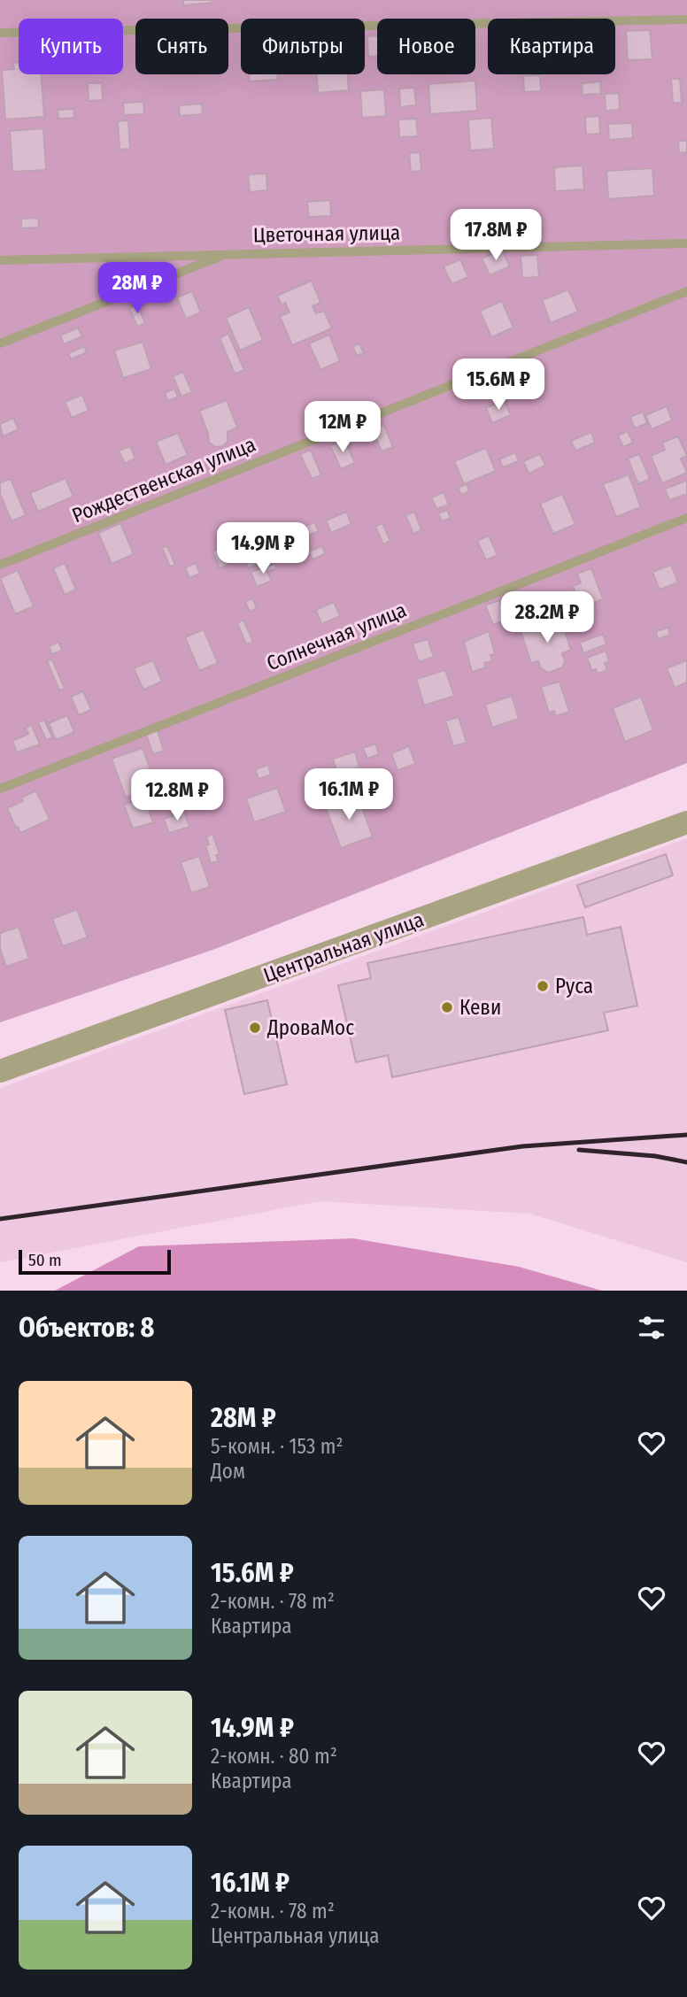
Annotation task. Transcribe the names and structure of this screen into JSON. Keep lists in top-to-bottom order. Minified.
{"streets":{"street":["Центральная улица"],"lane":["Цветочная улица","Рождественская улица","Солнечная улица"]},"places":["Руса","Кеви","ДроваМос"],"scale_bar":"50 m","page":{"chip":["Купить","Снять","Фильтры","Новое","Квартира"],"price":["17.8M ₽","28M ₽","15.6M ₽","12M ₽","14.9M ₽","28.2M ₽","16.1M ₽","12.8M ₽"],"scale":"50 m","heading":"Объектов: 8","list":[{"name":"28M ₽","note":"5-комн. · 153 m² · Дом"},{"name":"15.6M ₽","note":"2-комн. · 78 m² · Квартира"},{"name":"14.9M ₽","note":"2-комн. · 80 m² · Квартира"},{"name":"16.1M ₽","note":"2-комн. · 78 m² · Центральная улица"}]}}
